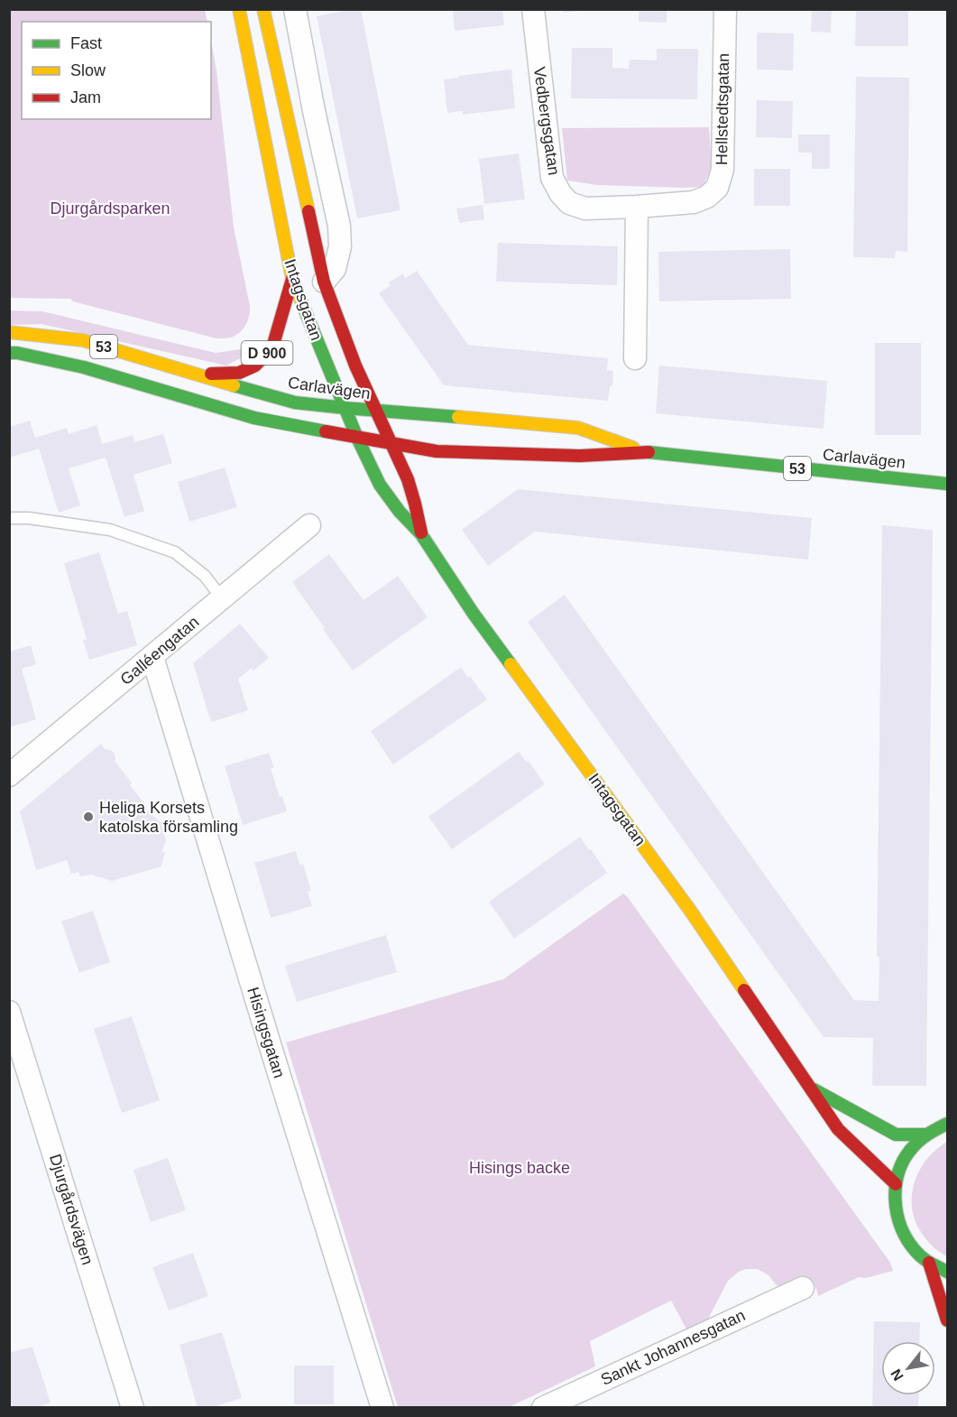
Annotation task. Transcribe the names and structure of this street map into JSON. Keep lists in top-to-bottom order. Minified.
{"streets":{"main road":["Intagsgatan","53","D 900","Carlavägen"],"street":["Hellstedtsgatan","Vedbergsgatan","Galléengatan","Hisingsgatan","Djurgårdsvägen","Sankt Johannesgatan"]},"crossings":[["Hellstedtsgatan","Vedbergsgatan"],["Intagsgatan","D 900"],["Intagsgatan","Carlavägen"],["D 900","Carlavägen"],["Galléengatan","Hisingsgatan"]],"parks":["Djurgårdsparken","Hisings backe"],"places":["Heliga Korsets katolska församling"],"legend":["Fast","Slow","Jam"],"north":"bottom left"}
